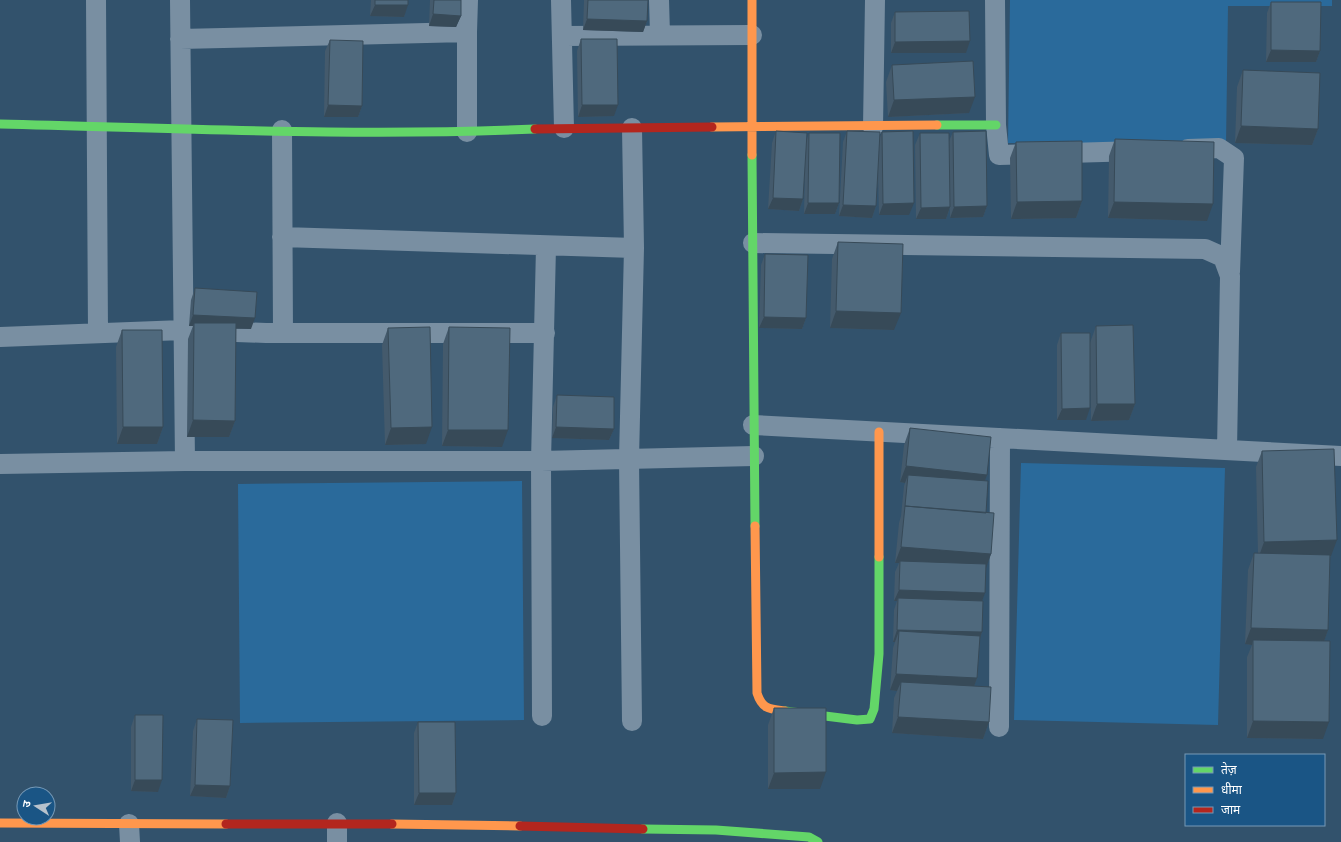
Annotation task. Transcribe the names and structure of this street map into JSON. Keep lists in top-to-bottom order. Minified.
{"legend":["तेज़","धीमा","जाम"],"north":"left"}
